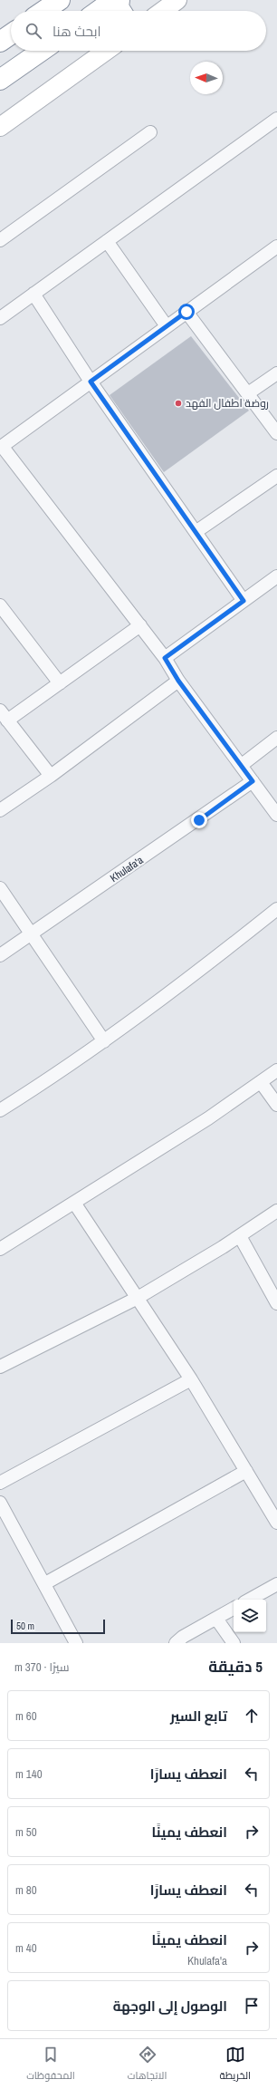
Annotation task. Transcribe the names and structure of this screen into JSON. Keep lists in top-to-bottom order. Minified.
{"streets":{"street":["Khulafa'a"]},"places":["روضة اطفال الفهد"],"scale_bar":"50 m","north":"left","page":{"search":"ابحث هنا","scale":"50 m","heading":["5 دقيقة","سيرًا · 370 m"],"list":[["تابع السير","60 m"],["انعطف يسارًا","140 m"],["انعطف يمينًا","50 m"],["انعطف يسارًا","80 m"],["انعطف يمينًا","Khulafa'a","40 m"],"الوصول إلى الوجهة"],"nav":["الخريطة","الاتجاهات","المحفوظات"]}}
